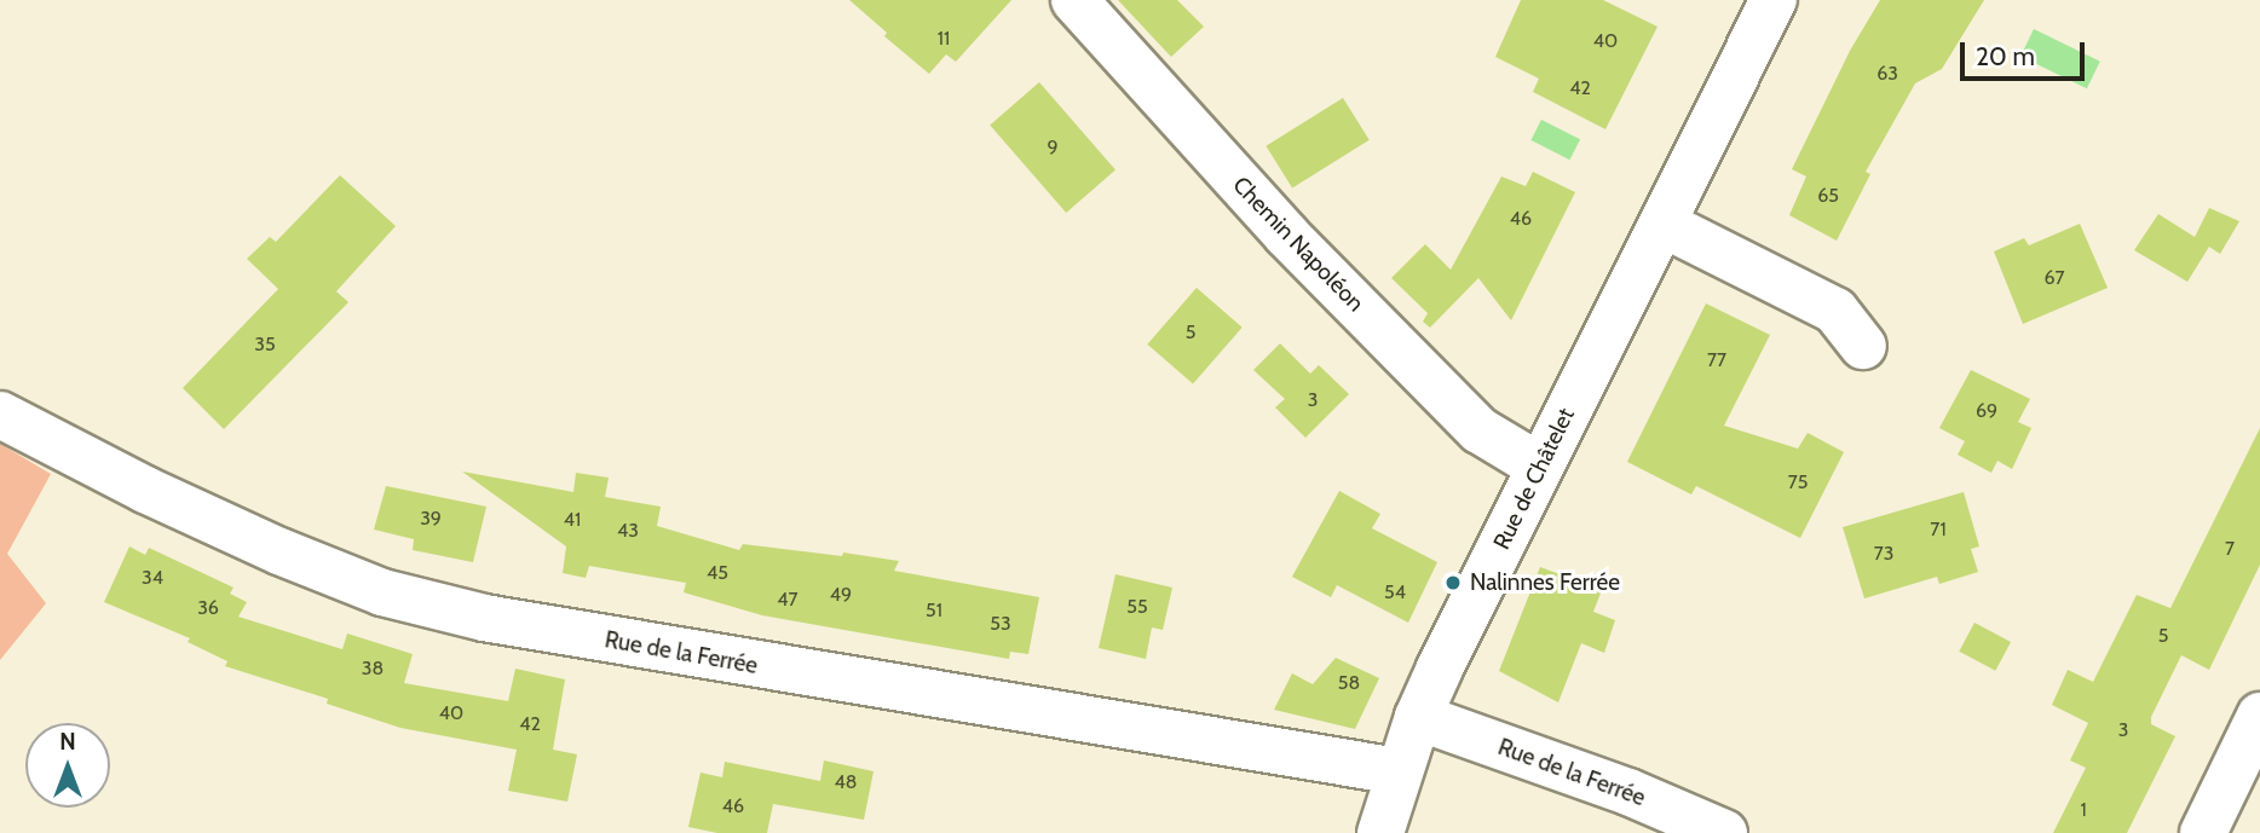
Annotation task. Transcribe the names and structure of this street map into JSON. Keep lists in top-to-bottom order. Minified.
{"streets":{"street":["Chemin Napoléon","Rue de Châtelet","Rue de la Ferrée"]},"crossings":[["Chemin Napoléon","Rue de Châtelet"],["Rue de Châtelet","Rue de la Ferrée"]],"places":["Nalinnes Ferrée"],"house_numbers":["11","40","63","42","9","65","46","67","5","35","77","3","69","75","39","41","71","43","7","73","45","34","54","49","47","55","36","51","53","5","38","58","40","42","3","48","46","1"],"scale_bar":"20 m","north":"top"}
